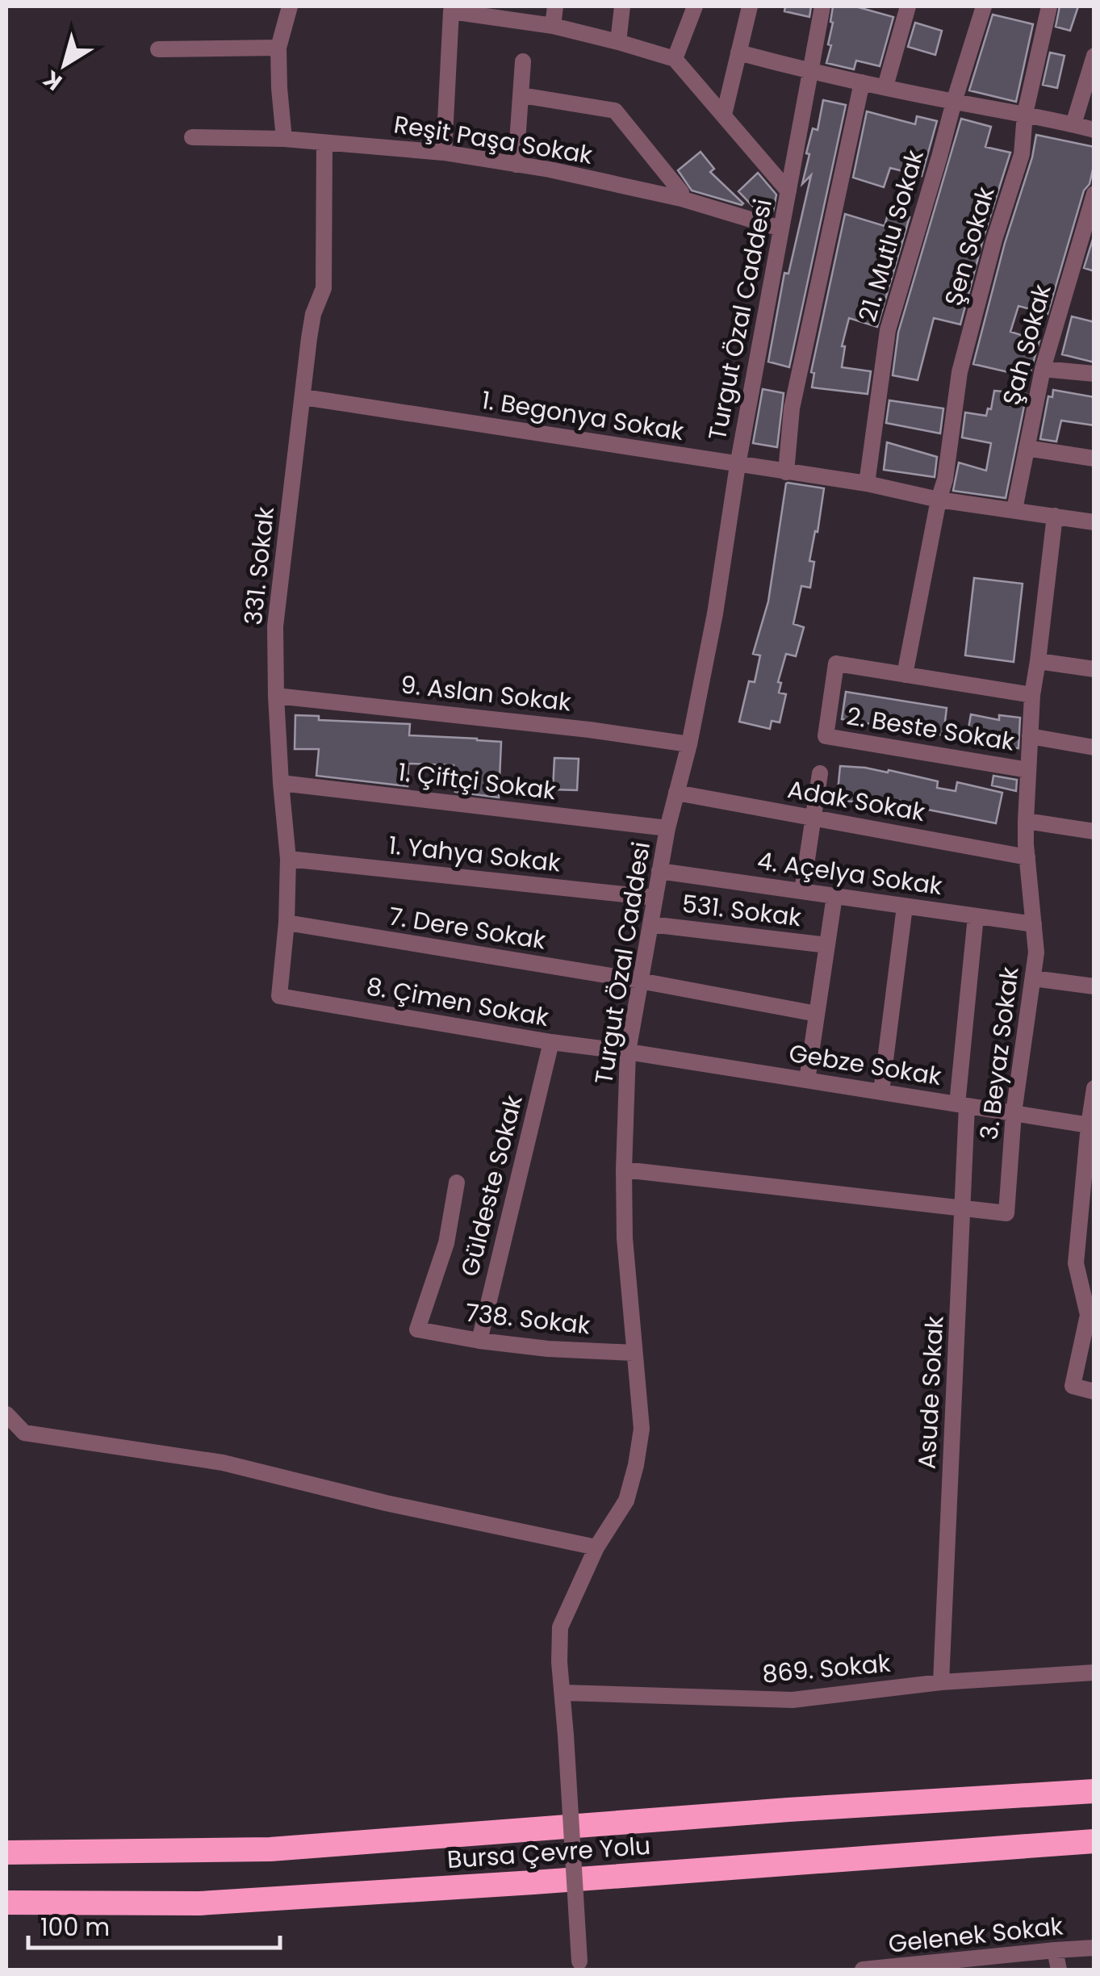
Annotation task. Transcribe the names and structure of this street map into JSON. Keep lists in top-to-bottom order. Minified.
{"streets":{"highway":["Bursa Çevre Yolu"],"street":["Reşit Paşa Sokak","21. Mutlu Sokak","Şen Sokak","Turgut Özal Caddesi","Şah Sokak","1. Begonya Sokak","331. Sokak","9. Aslan Sokak","2. Beste Sokak","1. Çiftçi Sokak","Adak Sokak","1. Yahya Sokak","4. Açelya Sokak","531. Sokak","7. Dere Sokak","8. Çimen Sokak","3. Beyaz Sokak","Gebze Sokak","Güldeste Sokak","738. Sokak","Asude Sokak","869. Sokak","Gelenek Sokak"]},"crossings":[["Reşit Paşa Sokak","Turgut Özal Caddesi"],["Reşit Paşa Sokak","331. Sokak"],["21. Mutlu Sokak","1. Begonya Sokak"],["Şen Sokak","1. Begonya Sokak"],["Şen Sokak","2. Beste Sokak"],["Turgut Özal Caddesi","1. Begonya Sokak"],["Turgut Özal Caddesi","9. Aslan Sokak"],["Turgut Özal Caddesi","1. Çiftçi Sokak"],["Turgut Özal Caddesi","Adak Sokak"],["Turgut Özal Caddesi","1. Yahya Sokak"],["Turgut Özal Caddesi","4. Açelya Sokak"],["Turgut Özal Caddesi","531. Sokak"],["Turgut Özal Caddesi","7. Dere Sokak"],["Turgut Özal Caddesi","8. Çimen Sokak"],["Turgut Özal Caddesi","3. Beyaz Sokak"],["Turgut Özal Caddesi","Gebze Sokak"],["Turgut Özal Caddesi","738. Sokak"],["Turgut Özal Caddesi","869. Sokak"],["Şah Sokak","1. Begonya Sokak"],["1. Begonya Sokak","331. Sokak"],["1. Begonya Sokak","3. Beyaz Sokak"],["331. Sokak","9. Aslan Sokak"],["331. Sokak","1. Çiftçi Sokak"],["331. Sokak","1. Yahya Sokak"],["331. Sokak","7. Dere Sokak"],["331. Sokak","8. Çimen Sokak"],["2. Beste Sokak","3. Beyaz Sokak"],["Adak Sokak","3. Beyaz Sokak"],["4. Açelya Sokak","3. Beyaz Sokak"],["4. Açelya Sokak","Asude Sokak"],["8. Çimen Sokak","Gebze Sokak"],["8. Çimen Sokak","Güldeste Sokak"],["3. Beyaz Sokak","Gebze Sokak"],["3. Beyaz Sokak","Asude Sokak"],["Gebze Sokak","Asude Sokak"],["Güldeste Sokak","738. Sokak"],["Asude Sokak","869. Sokak"]],"scale_bar":"100 m","north":"bottom left"}
